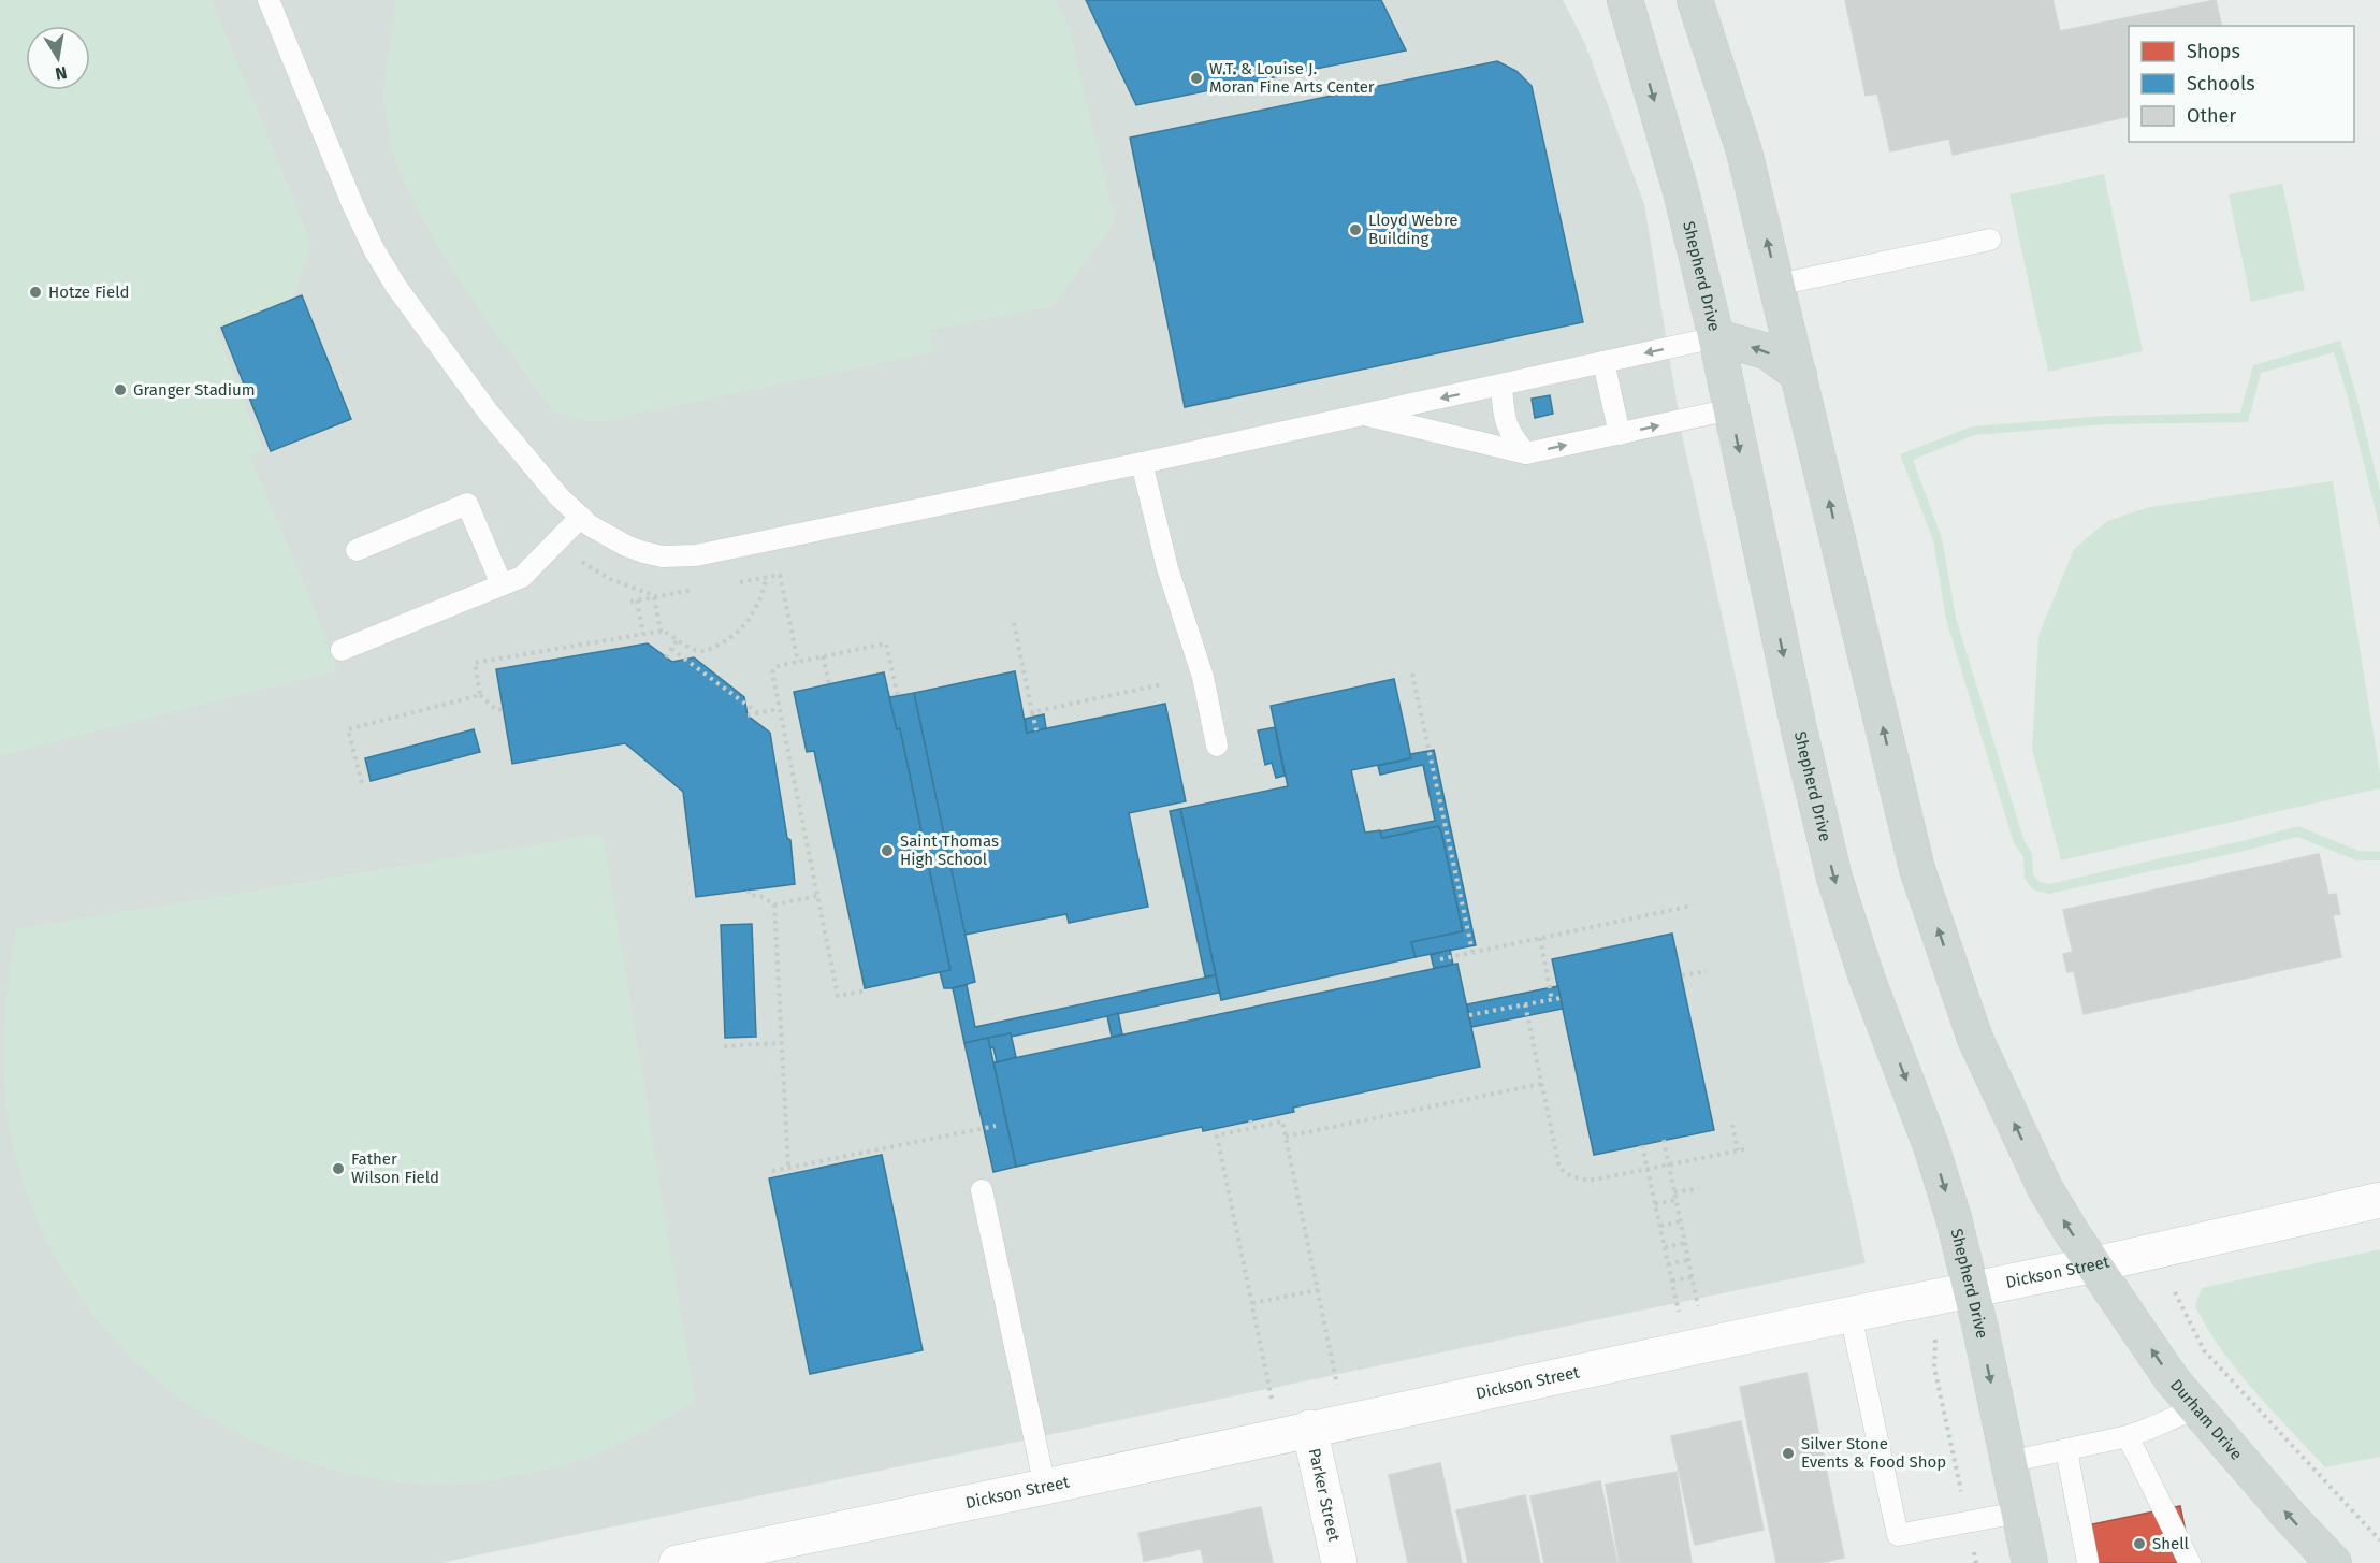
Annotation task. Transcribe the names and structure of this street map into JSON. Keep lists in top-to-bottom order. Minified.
{"streets":{"main road":["Shepherd Drive","Durham Drive"],"street":["Dickson Street","Parker Street"]},"crossings":[["Shepherd Drive","Dickson Street"],["Dickson Street","Durham Drive"],["Dickson Street","Parker Street"]],"one_way":["Durham Drive"],"places":["W.T. & Louise J. Moran Fine Arts Center","Lloyd Webre Building","Hotze Field","Granger Stadium","Saint Thomas High School","Father Wilson Field","Silver Stone Events & Food Shop","Shell"],"legend":["Shops","Schools","Other"],"north":"bottom"}
